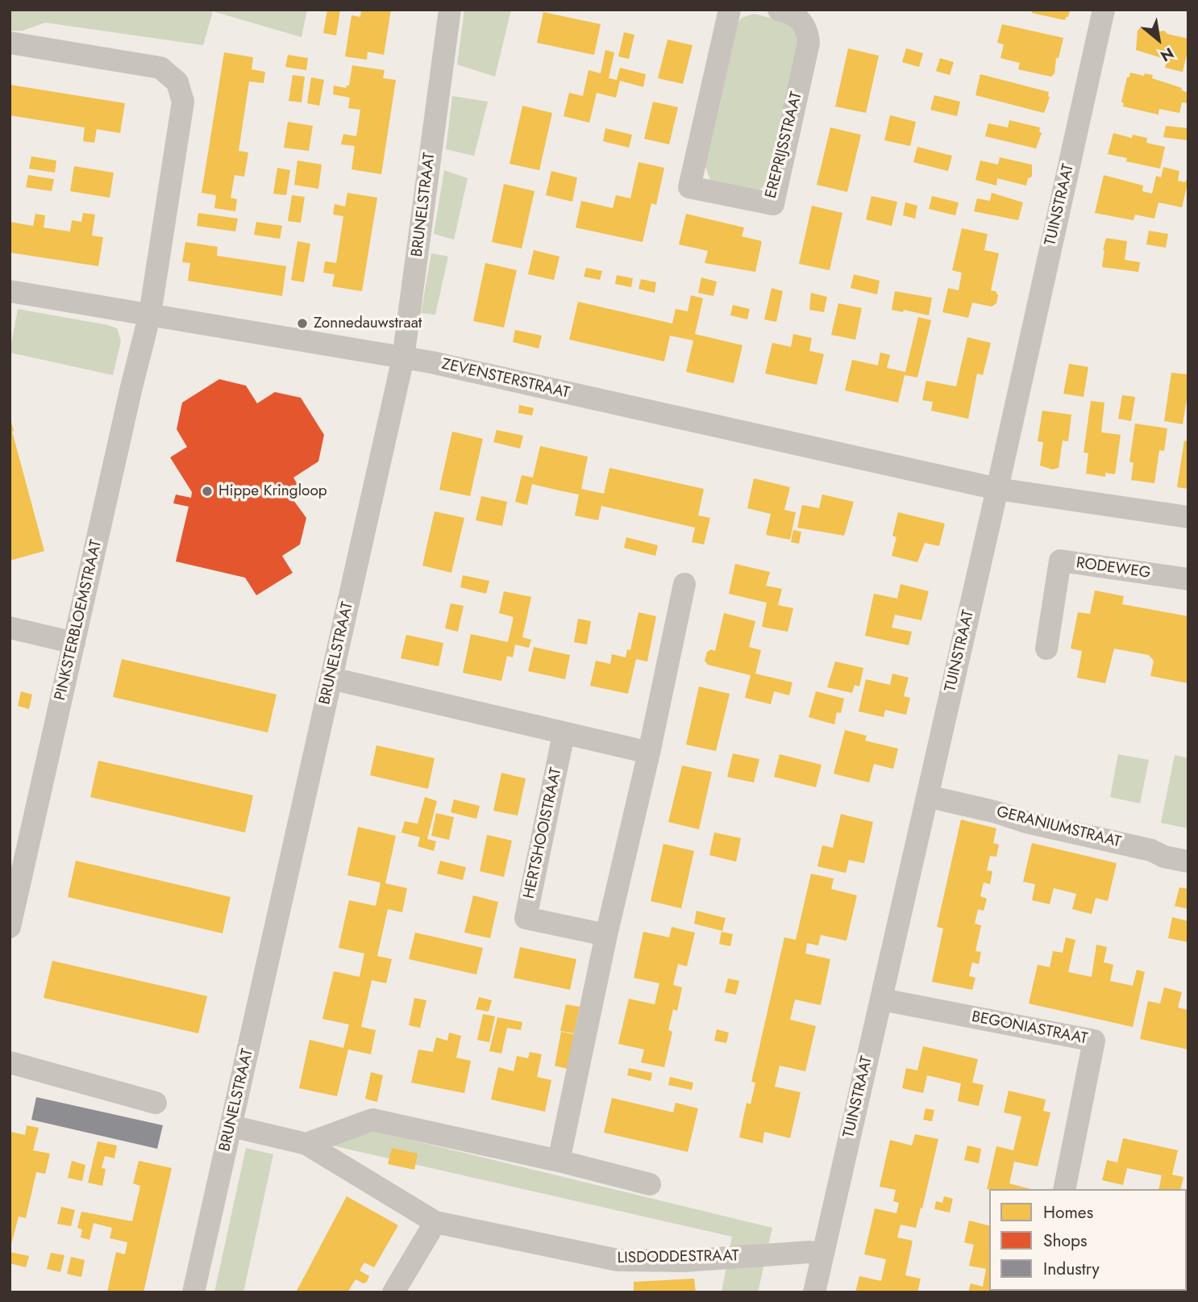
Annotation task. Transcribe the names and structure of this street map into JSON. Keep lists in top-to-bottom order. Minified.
{"streets":{"street":["EREPRIJSSTRAAT","BRUNELSTRAAT","TUINSTRAAT","ZEVENSTERSTRAAT","RODEWEG","PINKSTERBLOEMSTRAAT","GERANIUMSTRAAT","HERTSHOOISTRAAT","BEGONIASTRAAT","LISDODDESTRAAT"]},"crossings":[["BRUNELSTRAAT","ZEVENSTERSTRAAT"],["BRUNELSTRAAT","LISDODDESTRAAT"],["TUINSTRAAT","ZEVENSTERSTRAAT"],["TUINSTRAAT","GERANIUMSTRAAT"],["TUINSTRAAT","BEGONIASTRAAT"],["TUINSTRAAT","LISDODDESTRAAT"],["ZEVENSTERSTRAAT","PINKSTERBLOEMSTRAAT"]],"places":["Zonnedauwstraat","Hippe Kringloop"],"legend":["Homes","Shops","Industry"],"north":"bottom right"}
